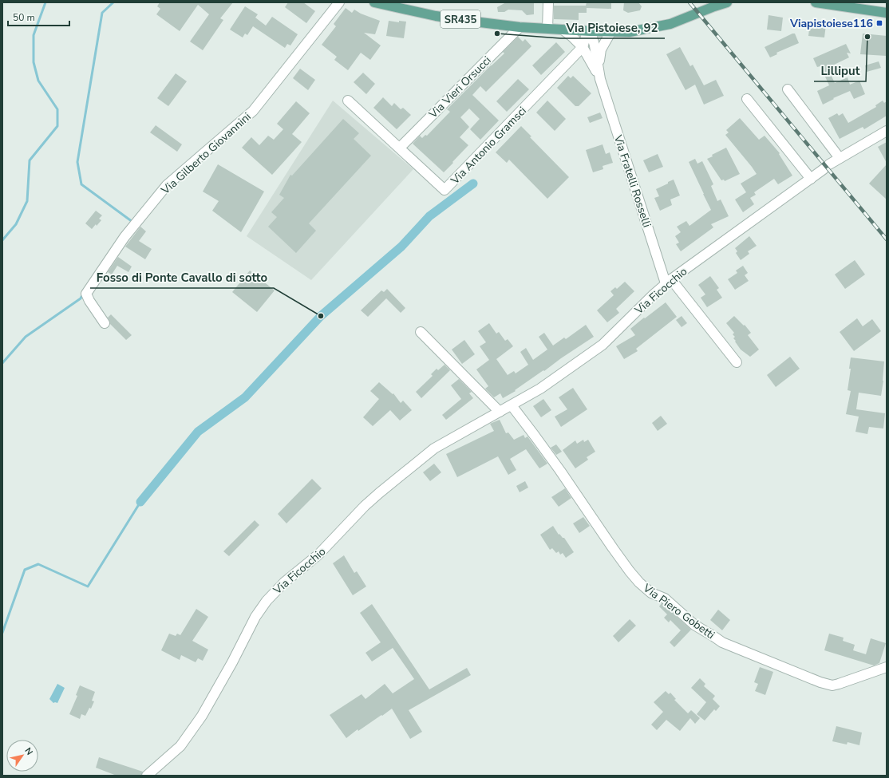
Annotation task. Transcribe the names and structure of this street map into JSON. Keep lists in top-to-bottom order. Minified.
{"streets":{"main road":["SR435"],"street":["Via Vieri Orsucci","Via Antonio Gramsci","Via Gilberto Giovannini","Via Fratelli Rosselli","Via Ficocchio","Via Piero Gobetti"]},"crossings":[["SR435","Via Vieri Orsucci"],["SR435","Via Fratelli Rosselli"],["Via Vieri Orsucci","Via Antonio Gramsci"],["Via Antonio Gramsci","Via Fratelli Rosselli"],["Via Fratelli Rosselli","Via Ficocchio"],["Via Ficocchio","Via Piero Gobetti"]],"places":{"transit":["Viapistoiese116"],"other":["Via Pistoiese, 92","Lilliput","Fosso di Ponte Cavallo di sotto"]},"scale_bar":"50 m","north":"top right"}
